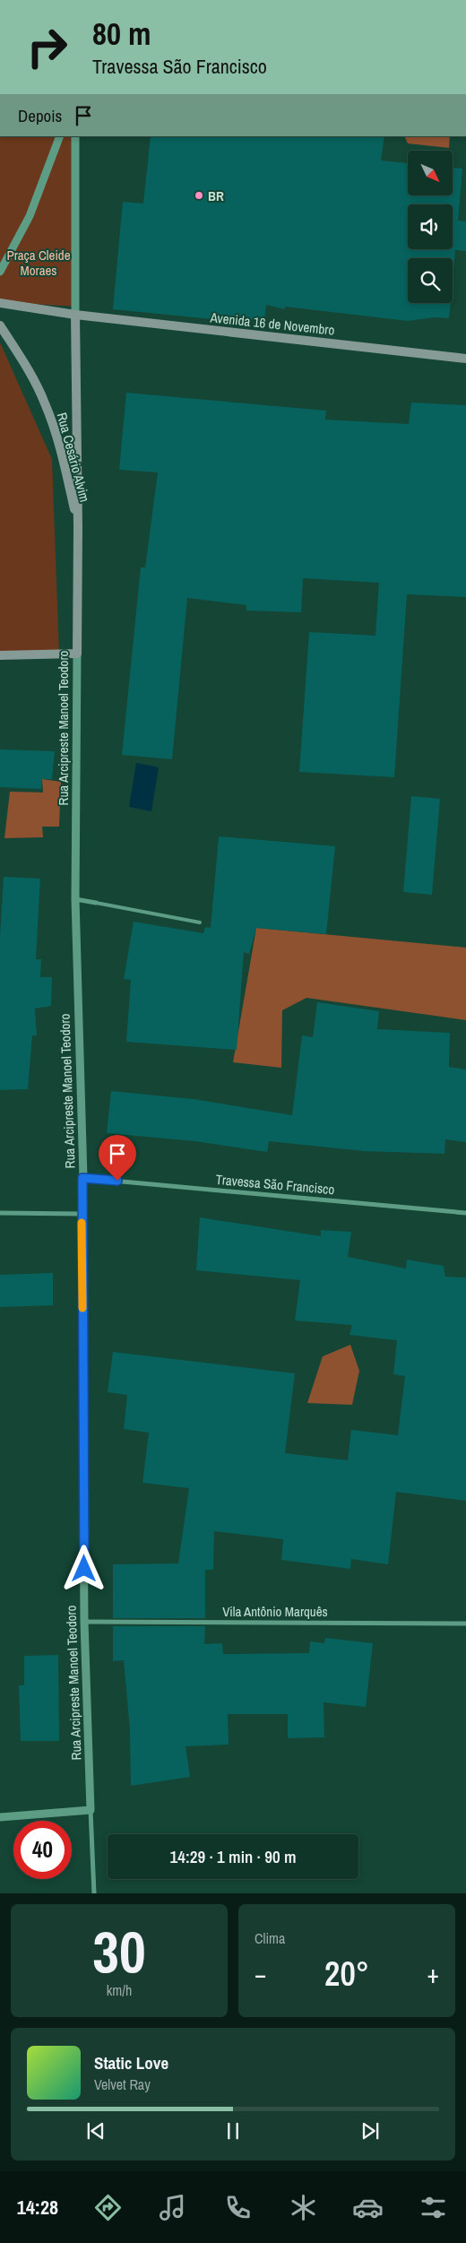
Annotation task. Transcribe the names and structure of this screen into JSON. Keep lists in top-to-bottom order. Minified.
{"streets":{"main road":["Avenida 16 de Novembro","Rua Cesário Alvim","Rua Arcipreste Manoel Teodoro"],"street":["Travessa São Francisco","Vila Antônio Marquês"]},"crossings":[["Avenida 16 de Novembro","Rua Arcipreste Manoel Teodoro"],["Rua Cesário Alvim","Rua Arcipreste Manoel Teodoro"],["Rua Arcipreste Manoel Teodoro","Travessa São Francisco"],["Rua Arcipreste Manoel Teodoro","Vila Antônio Marquês"]],"parks":["Praça Cleide Moraes"],"places":["BR"],"north":"bottom right","page":{"turn":["80 m","Travessa São Francisco"],"then":"Depois","limit":"40","trip":"14:29 · 1 min · 90 m","tile":[["30","km/h"],"Clima"],"heat":["−","20°","+"],"song":["Static Love","Velvet Ray"],"tabs":"14:28"}}
